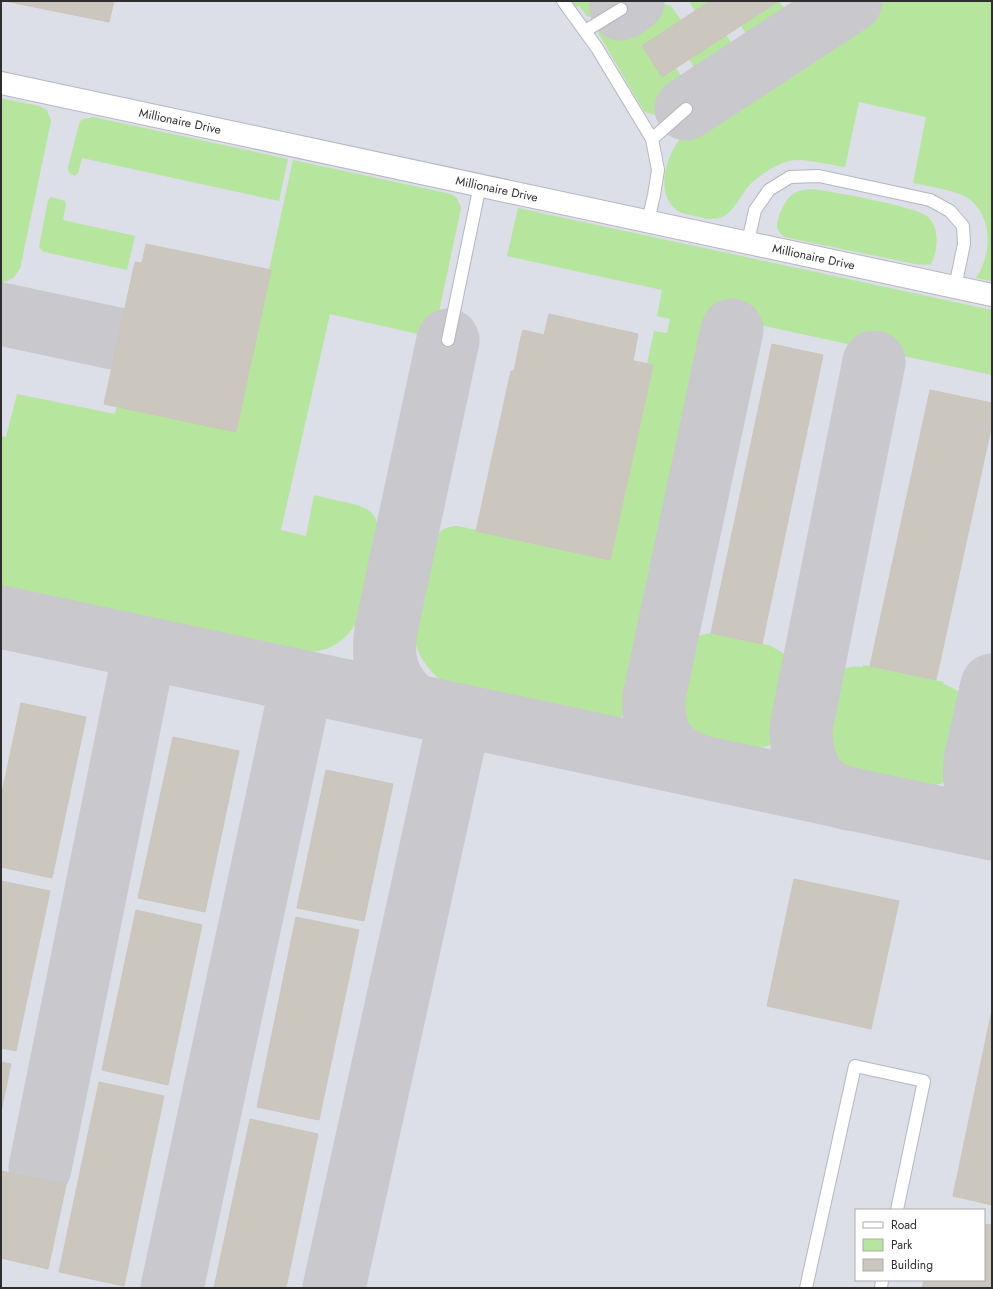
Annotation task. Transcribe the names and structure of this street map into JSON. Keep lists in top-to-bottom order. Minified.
{"streets":{"street":["Millionaire Drive"]},"legend":["Road","Park","Building"]}
